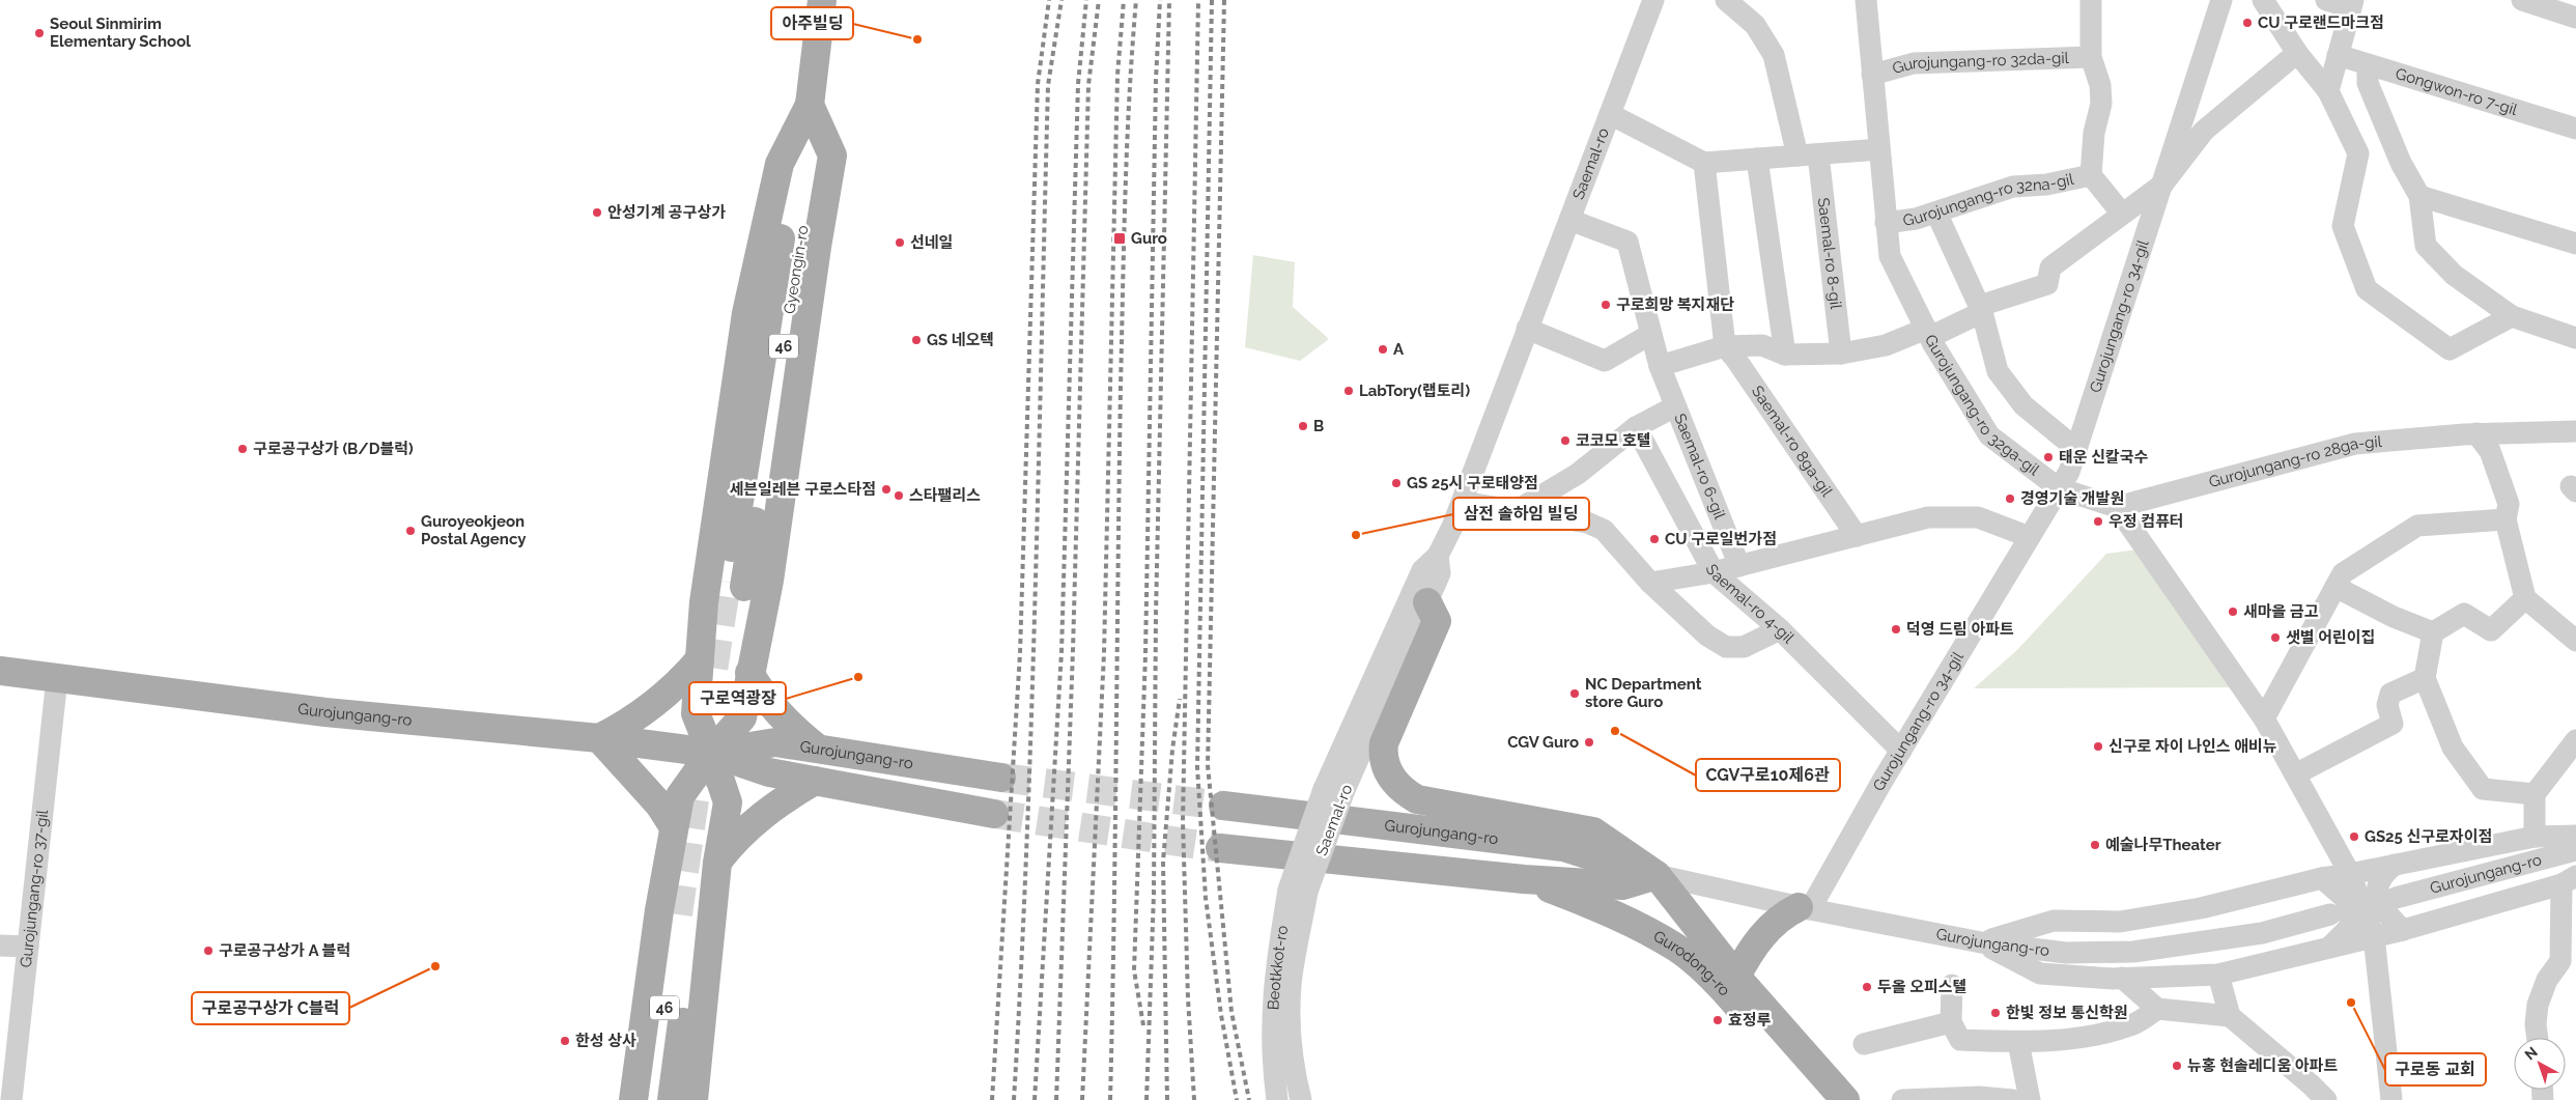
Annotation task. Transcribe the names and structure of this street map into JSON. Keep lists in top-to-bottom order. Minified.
{"streets":{"main road":["Gyeongin-ro","46","Gurojungang-ro","Gurodong-ro"],"street":["Gurojungang-ro 32da-gil","Gongwon-ro 7-gil","Saemal-ro","Gurojungang-ro 32na-gil","Saemal-ro 8-gil","Gurojungang-ro 34-gil","Gurojungang-ro 32ga-gil","Saemal-ro 8ga-gil","Gurojungang-ro 28ga-gil","Saemal-ro 6-gil","Saemal-ro 4-gil","Gurojungang-ro 37-gil","Beotkkot-ro"]},"crossings":[["Gurojungang-ro 32da-gil","Gurojungang-ro 32na-gil"],["Gurojungang-ro 32da-gil","Gurojungang-ro 32ga-gil"],["Saemal-ro","Saemal-ro 6-gil"],["Saemal-ro","Gurodong-ro"],["Saemal-ro","Beotkkot-ro"],["Gurojungang-ro 32na-gil","Gurojungang-ro 34-gil"],["Gurojungang-ro 32na-gil","Gurojungang-ro 32ga-gil"],["Gurojungang-ro 34-gil","Gurojungang-ro 32ga-gil"],["Gurojungang-ro 34-gil","Saemal-ro 4-gil"],["Gurojungang-ro 34-gil","Gurojungang-ro"],["Gurojungang-ro 32ga-gil","Gurojungang-ro 28ga-gil"],["Gurojungang-ro","Gurojungang-ro 37-gil"],["Gurojungang-ro","Gurodong-ro"]],"places":{"other":["CU 구로랜드마크점","Seoul Sinmirim Elementary School","아주빌딩","안성기계 공구상가","선네일","구로희망 복지재단","GS 네오텍","A","LabTory(랩토리)","B","코코모 호텔","구로공구상가 (B/D블럭)","태운 신칼국수","GS 25시 구로태양점","세븐일레븐 구로스타점","스타팰리스","경영기술 개발원","우정 컴퓨터","Guroyeokjeon Postal Agency","삼전 솔하임 빌딩","CU 구로일번가점","새마을 금고","덕영 드림 아파트","샛별 어린이집","구로역광장","NC Department store Guro","CGV구로10제6관","CGV Guro","신구로 자이 나인스 애비뉴","GS25 신구로자이점","예술나무Theater","구로공구상가 A 블럭","구로공구상가 C블럭","두올 오피스텔","구로동 교회","한빛 정보 통신학원","효정루","한성 상사","뉴홍 현솔레디움 아파트"],"transit":["Guro"]},"north":"top left"}
